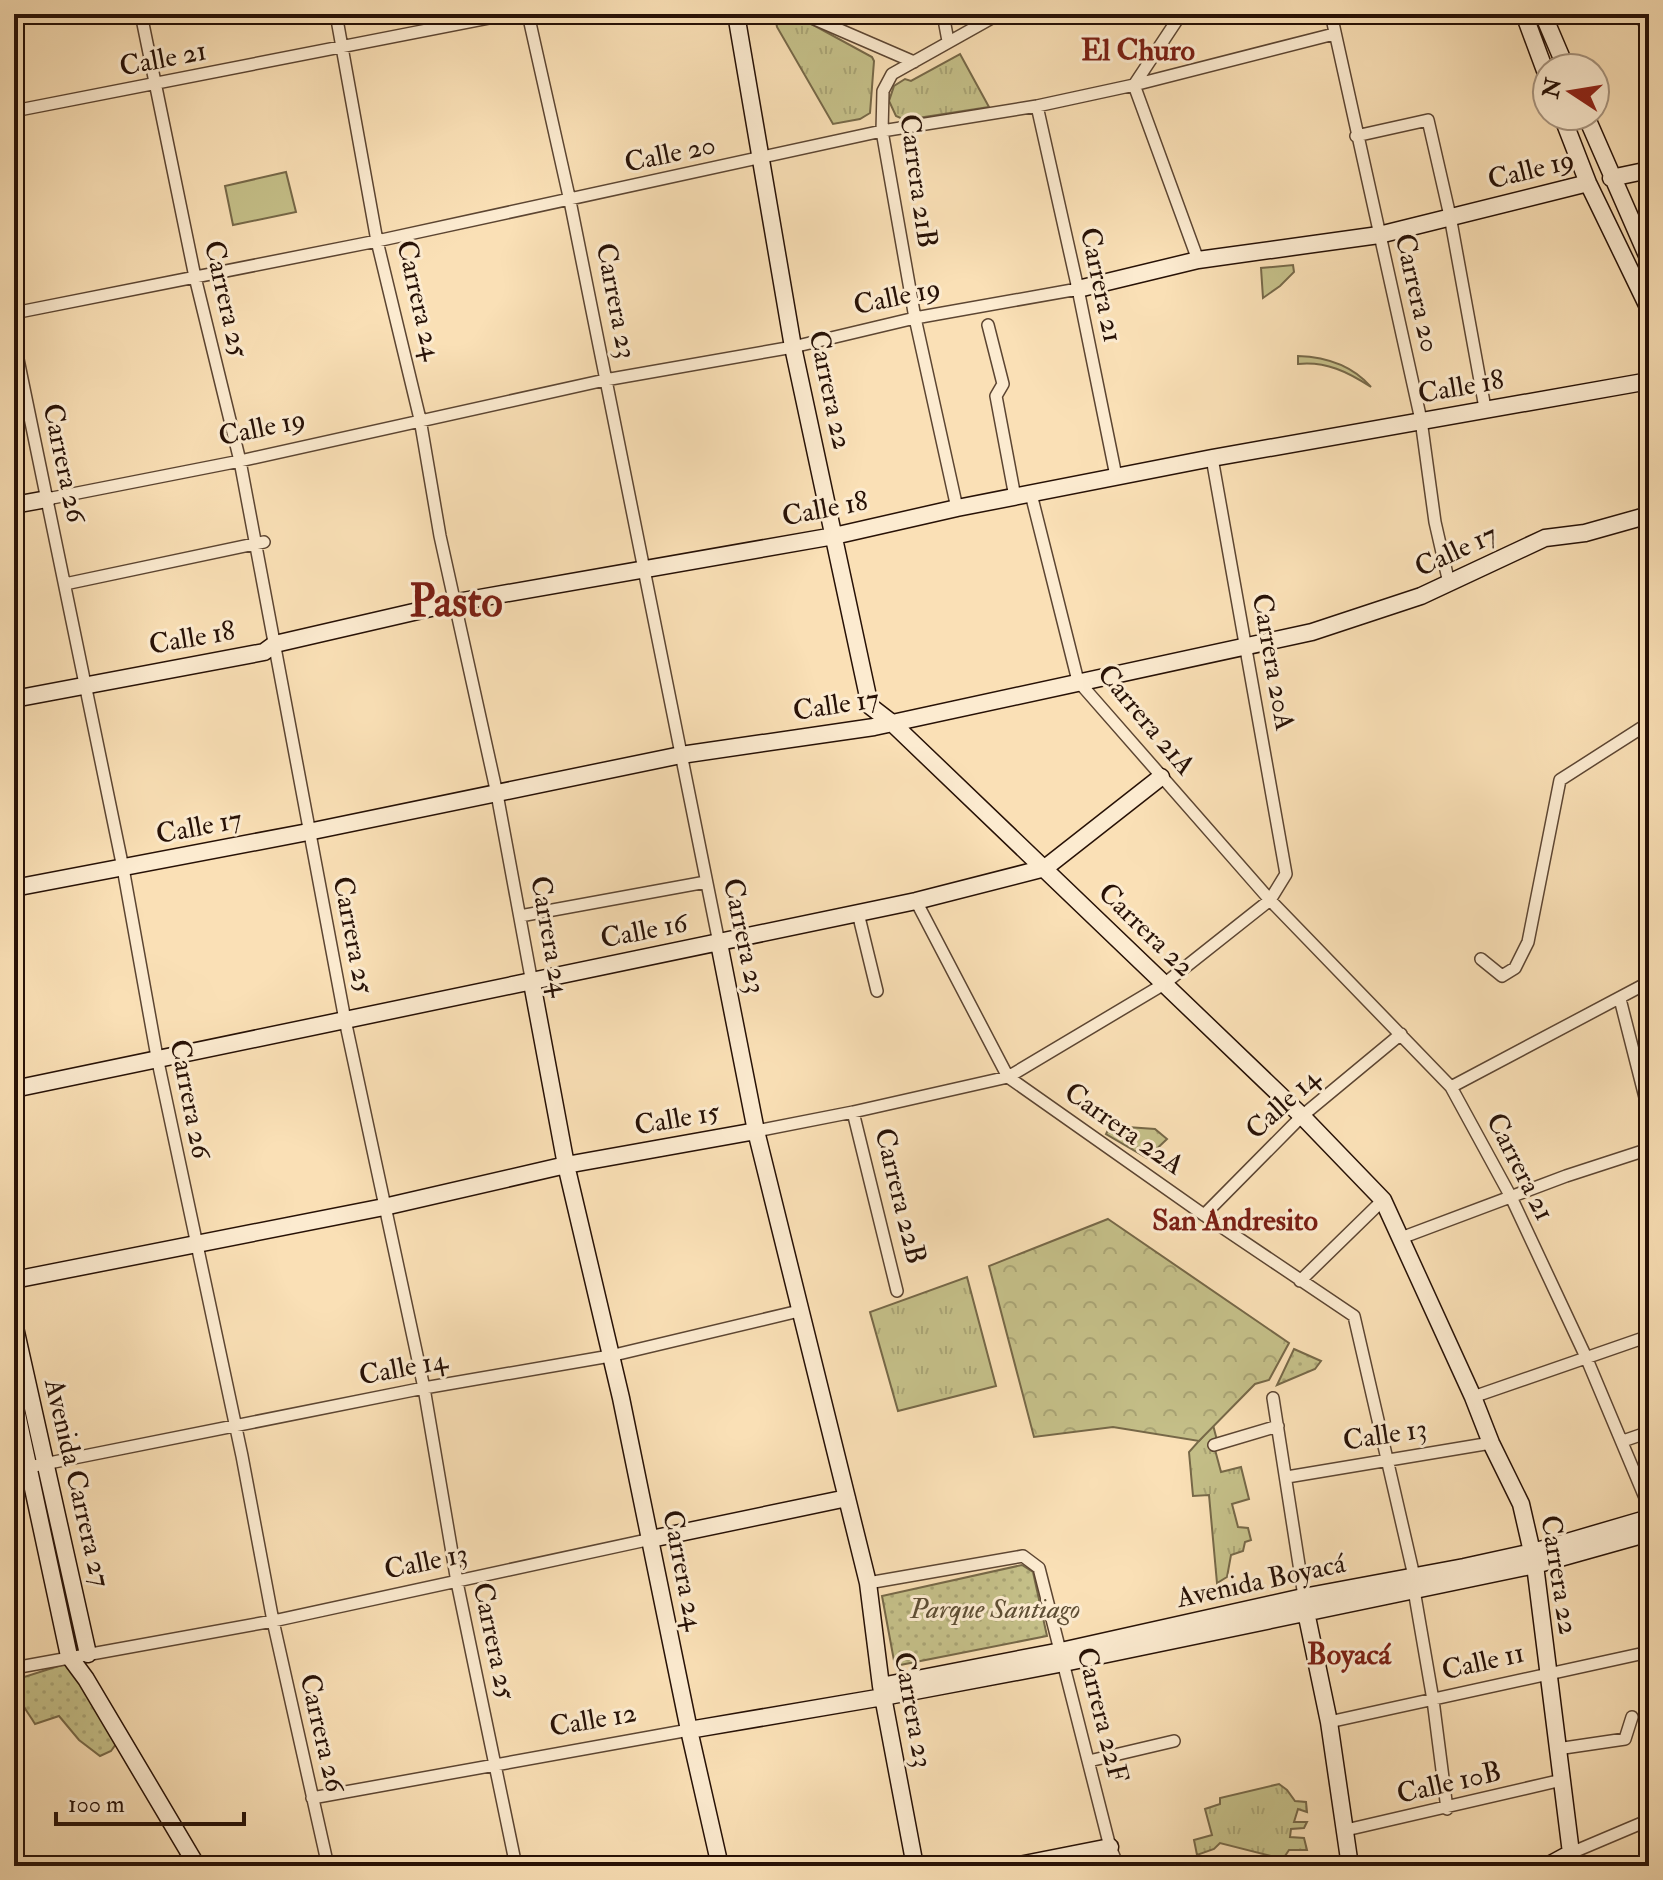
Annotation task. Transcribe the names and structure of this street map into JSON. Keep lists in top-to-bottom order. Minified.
{"streets":{"street":["Calle 21","Calle 20","Calle 19","Carrera 21B","Carrera 21","Carrera 20","Carrera 25","Carrera 24","Carrera 23","Calle 18","Carrera 22","Carrera 26","Calle 17","Carrera 20A","Carrera 21A","Calle 16","Calle 14","Calle 15","Carrera 22A","Carrera 22B","Calle 13","Avenida Carrera 27","Avenida Boyacá","Calle 11","Carrera 22F","Calle 12","Calle 10B"]},"crossings":[["Calle 21","Carrera 25"],["Calle 21","Carrera 24"],["Calle 20","Carrera 21B"],["Calle 20","Carrera 21"],["Calle 20","Carrera 20"],["Calle 20","Carrera 25"],["Calle 20","Carrera 24"],["Calle 20","Carrera 23"],["Calle 20","Carrera 22"],["Calle 19","Carrera 21B"],["Calle 19","Carrera 21"],["Calle 19","Carrera 20"],["Calle 19","Carrera 25"],["Calle 19","Carrera 24"],["Calle 19","Carrera 23"],["Calle 19","Carrera 22"],["Calle 19","Carrera 26"],["Carrera 21B","Calle 18"],["Carrera 21","Calle 18"],["Carrera 21","Carrera 21A"],["Carrera 21","Calle 14"],["Carrera 21","Calle 15"],["Carrera 20","Calle 18"],["Carrera 20","Calle 17"],["Carrera 25","Calle 18"],["Carrera 25","Calle 17"],["Carrera 25","Calle 16"],["Carrera 25","Calle 14"],["Carrera 25","Calle 15"],["Carrera 25","Calle 13"],["Carrera 25","Calle 12"],["Carrera 24","Calle 18"],["Carrera 24","Calle 17"],["Carrera 24","Calle 16"],["Carrera 24","Calle 14"],["Carrera 24","Calle 15"],["Carrera 24","Calle 13"],["Carrera 24","Calle 12"],["Carrera 23","Calle 18"],["Carrera 23","Calle 17"],["Carrera 23","Calle 16"],["Carrera 23","Calle 14"],["Carrera 23","Calle 15"],["Carrera 23","Calle 13"],["Carrera 23","Avenida Boyacá"],["Carrera 23","Carrera 22F"],["Carrera 23","Calle 12"],["Calle 18","Carrera 22"],["Calle 18","Carrera 26"],["Calle 18","Carrera 20A"],["Calle 18","Carrera 21A"],["Carrera 22","Calle 17"],["Carrera 22","Calle 16"],["Carrera 22","Calle 14"],["Carrera 22","Calle 15"],["Carrera 22","Calle 13"],["Carrera 22","Avenida Boyacá"],["Carrera 22","Calle 11"],["Carrera 22","Calle 10B"],["Carrera 26","Calle 17"],["Carrera 26","Calle 16"],["Carrera 26","Calle 14"],["Carrera 26","Calle 15"],["Carrera 26","Calle 13"],["Carrera 26","Calle 12"],["Calle 17","Carrera 20A"],["Calle 17","Carrera 21A"],["Carrera 20A","Calle 15"],["Carrera 21A","Calle 16"],["Carrera 21A","Calle 15"],["Calle 16","Carrera 22A"],["Calle 14","Carrera 22A"],["Calle 14","Avenida Carrera 27"],["Calle 15","Carrera 22A"],["Calle 15","Carrera 22B"],["Carrera 22A","Calle 13"],["Carrera 22A","Avenida Boyacá"],["Carrera 22A","Calle 11"],["Carrera 22A","Calle 10B"],["Calle 13","Avenida Carrera 27"],["Avenida Boyacá","Carrera 22F"],["Avenida Boyacá","Calle 12"]],"districts":["El Churo","Pasto","San Andresito","Boyacá"],"parks":["Parque Santiago"],"scale_bar":"100 m","north":"left"}
